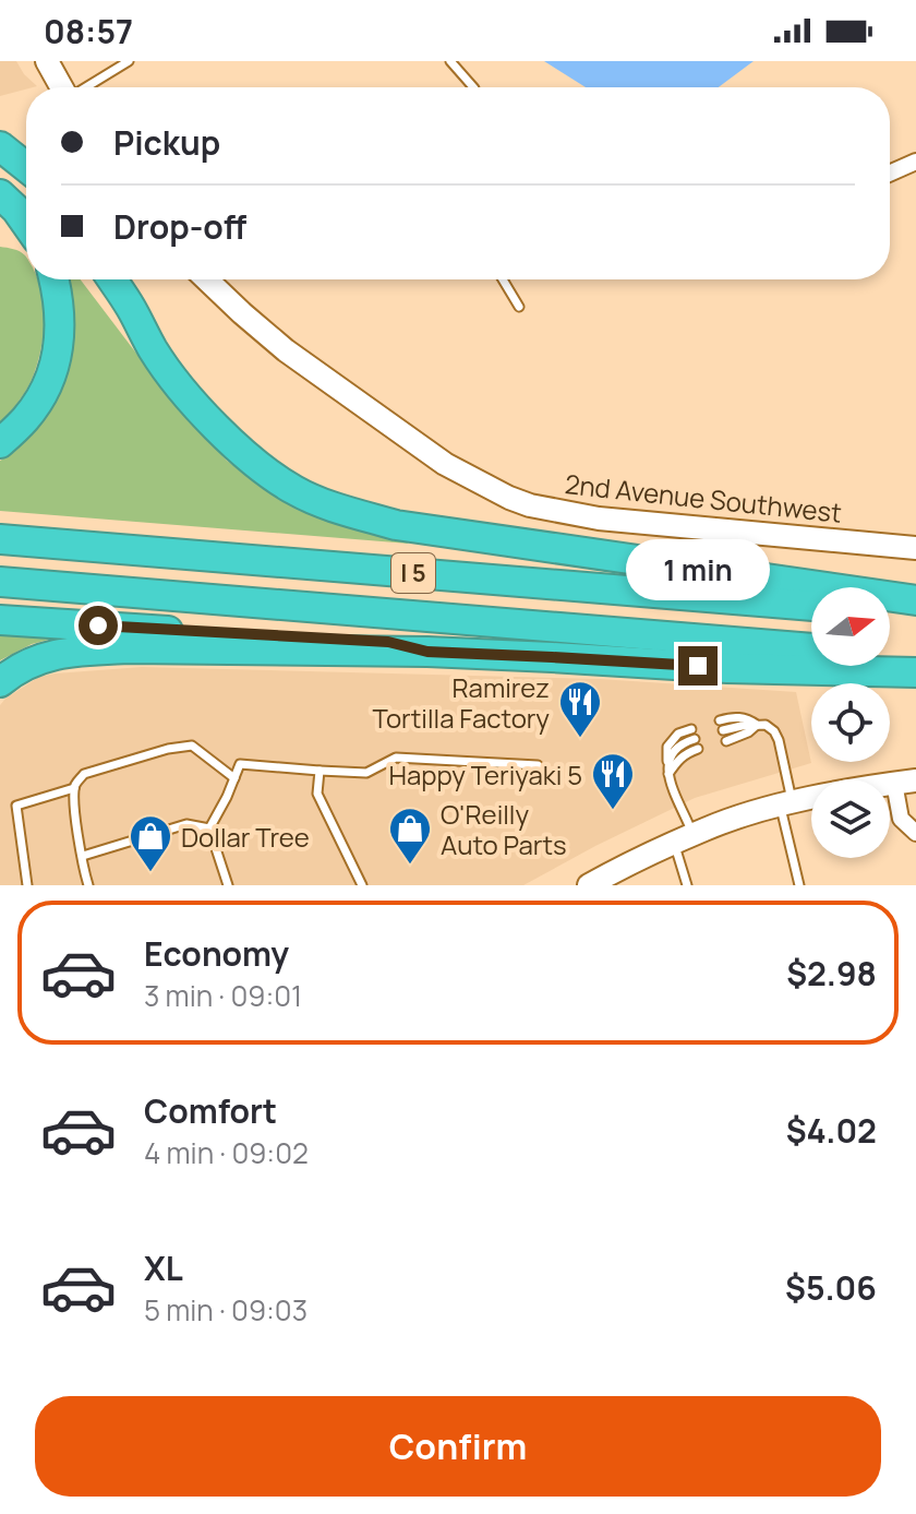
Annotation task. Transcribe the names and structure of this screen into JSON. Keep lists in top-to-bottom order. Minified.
{"streets":{"highway":["I 5"],"street":["2nd Avenue Southwest"]},"places":{"restaurant":["Ramirez Tortilla Factory","Happy Teriyaki 5"],"shop":["O'Reilly Auto Parts","Dollar Tree"]},"north":"right","page":{"status":"08:57","banner":["Pickup","Drop-off"],"bubble":"1 min","list":[{"name":"Economy","note":"3 min · 09:01","value":"$2.98"},{"name":"Comfort","note":"4 min · 09:02","value":"$4.02"},{"name":"XL","note":"5 min · 09:03","value":"$5.06"}],"buttons":"Confirm"}}
